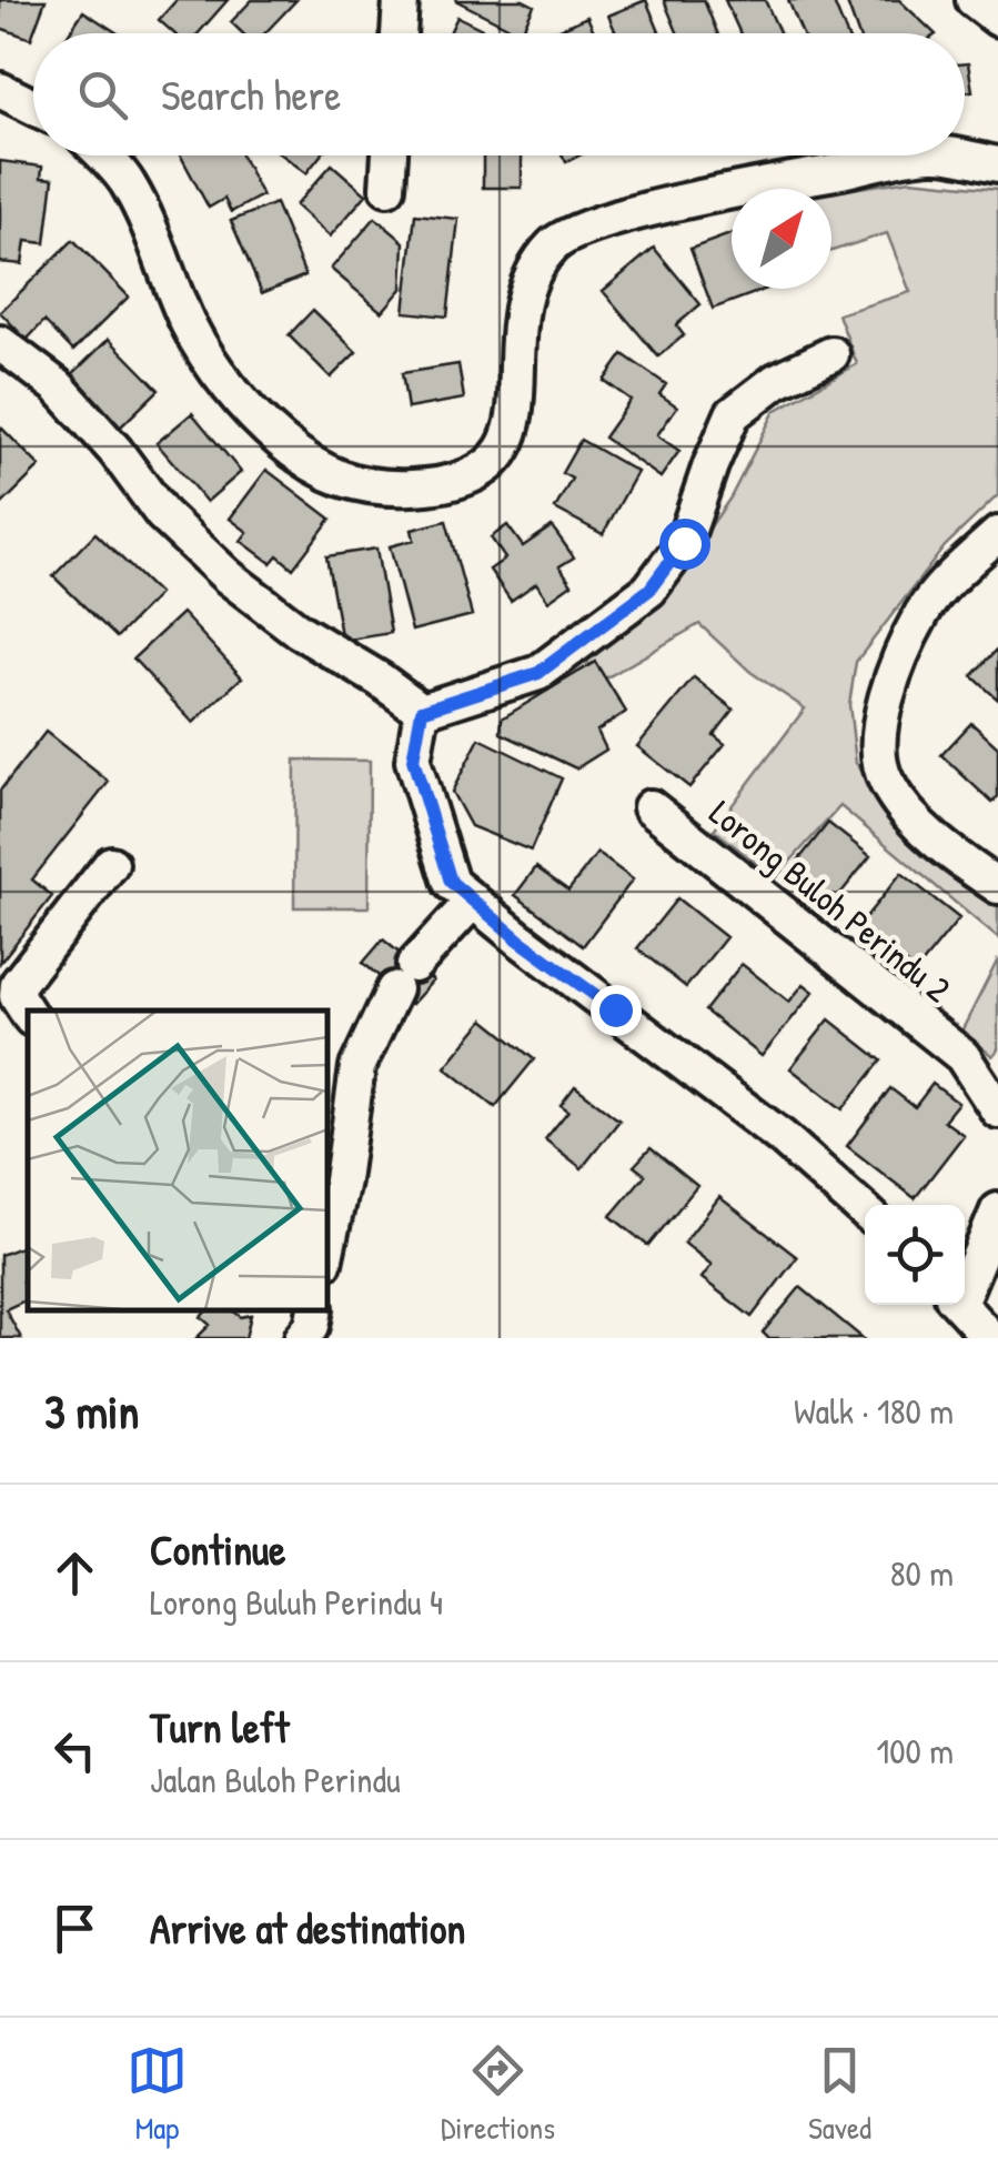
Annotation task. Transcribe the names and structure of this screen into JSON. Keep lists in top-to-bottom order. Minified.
{"streets":{"street":["Lorong Buloh Perindu 2"]},"north":"top right","page":{"search":"Search here","heading":["3 min","Walk · 180 m"],"list":[["Continue","Lorong Buluh Perindu 4","80 m"],["Turn left","Jalan Buloh Perindu","100 m"],"Arrive at destination"],"nav":["Map","Directions","Saved"]}}
